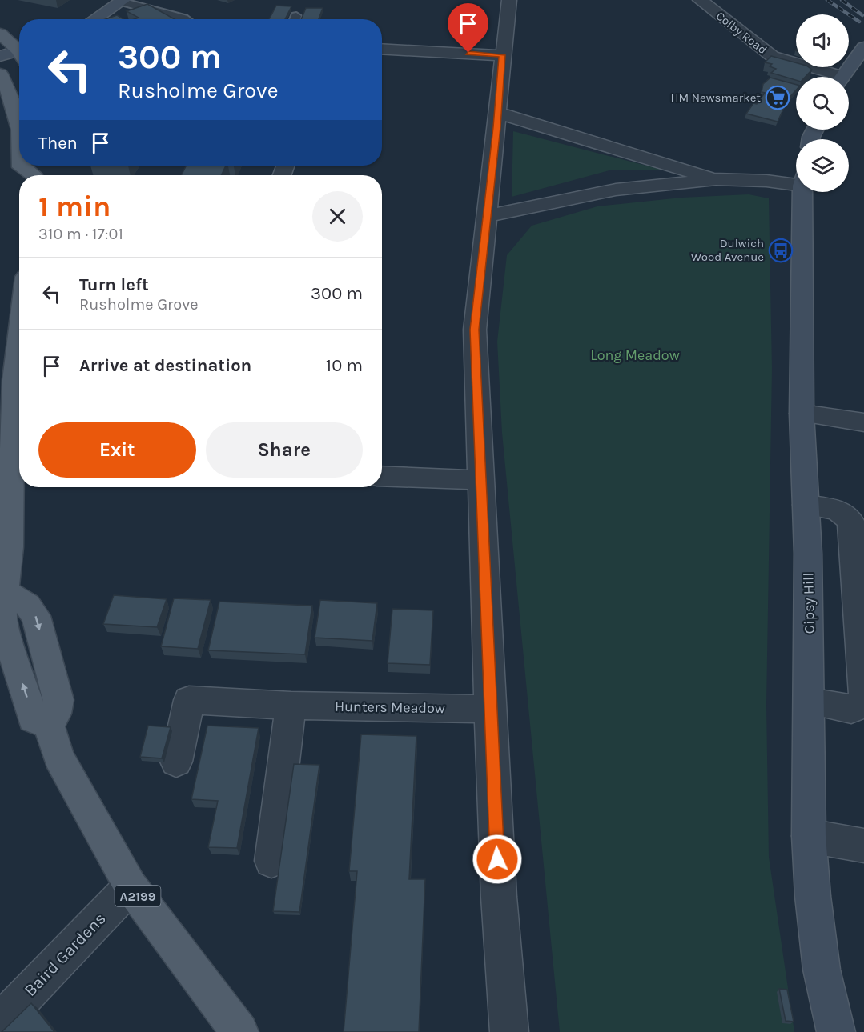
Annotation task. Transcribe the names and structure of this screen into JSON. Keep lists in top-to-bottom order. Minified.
{"streets":{"main road":["A2199"],"street":["Colby Road","Gipsy Hill","Hunters Meadow","Baird Gardens"]},"crossings":[["A2199","Baird Gardens"]],"parks":["Long Meadow"],"places":{"supermarket":["HM Newsmarket"],"bus stop":["Dulwich Wood Avenue"]},"page":{"turn":["300 m","Rusholme Grove"],"then":"Then","heading":["1 min","310 m · 17:01"],"list":[{"name":"Turn left","note":"Rusholme Grove","value":"300 m"},{"name":"Arrive at destination","value":"10 m"}],"buttons":["Exit","Share"]}}
